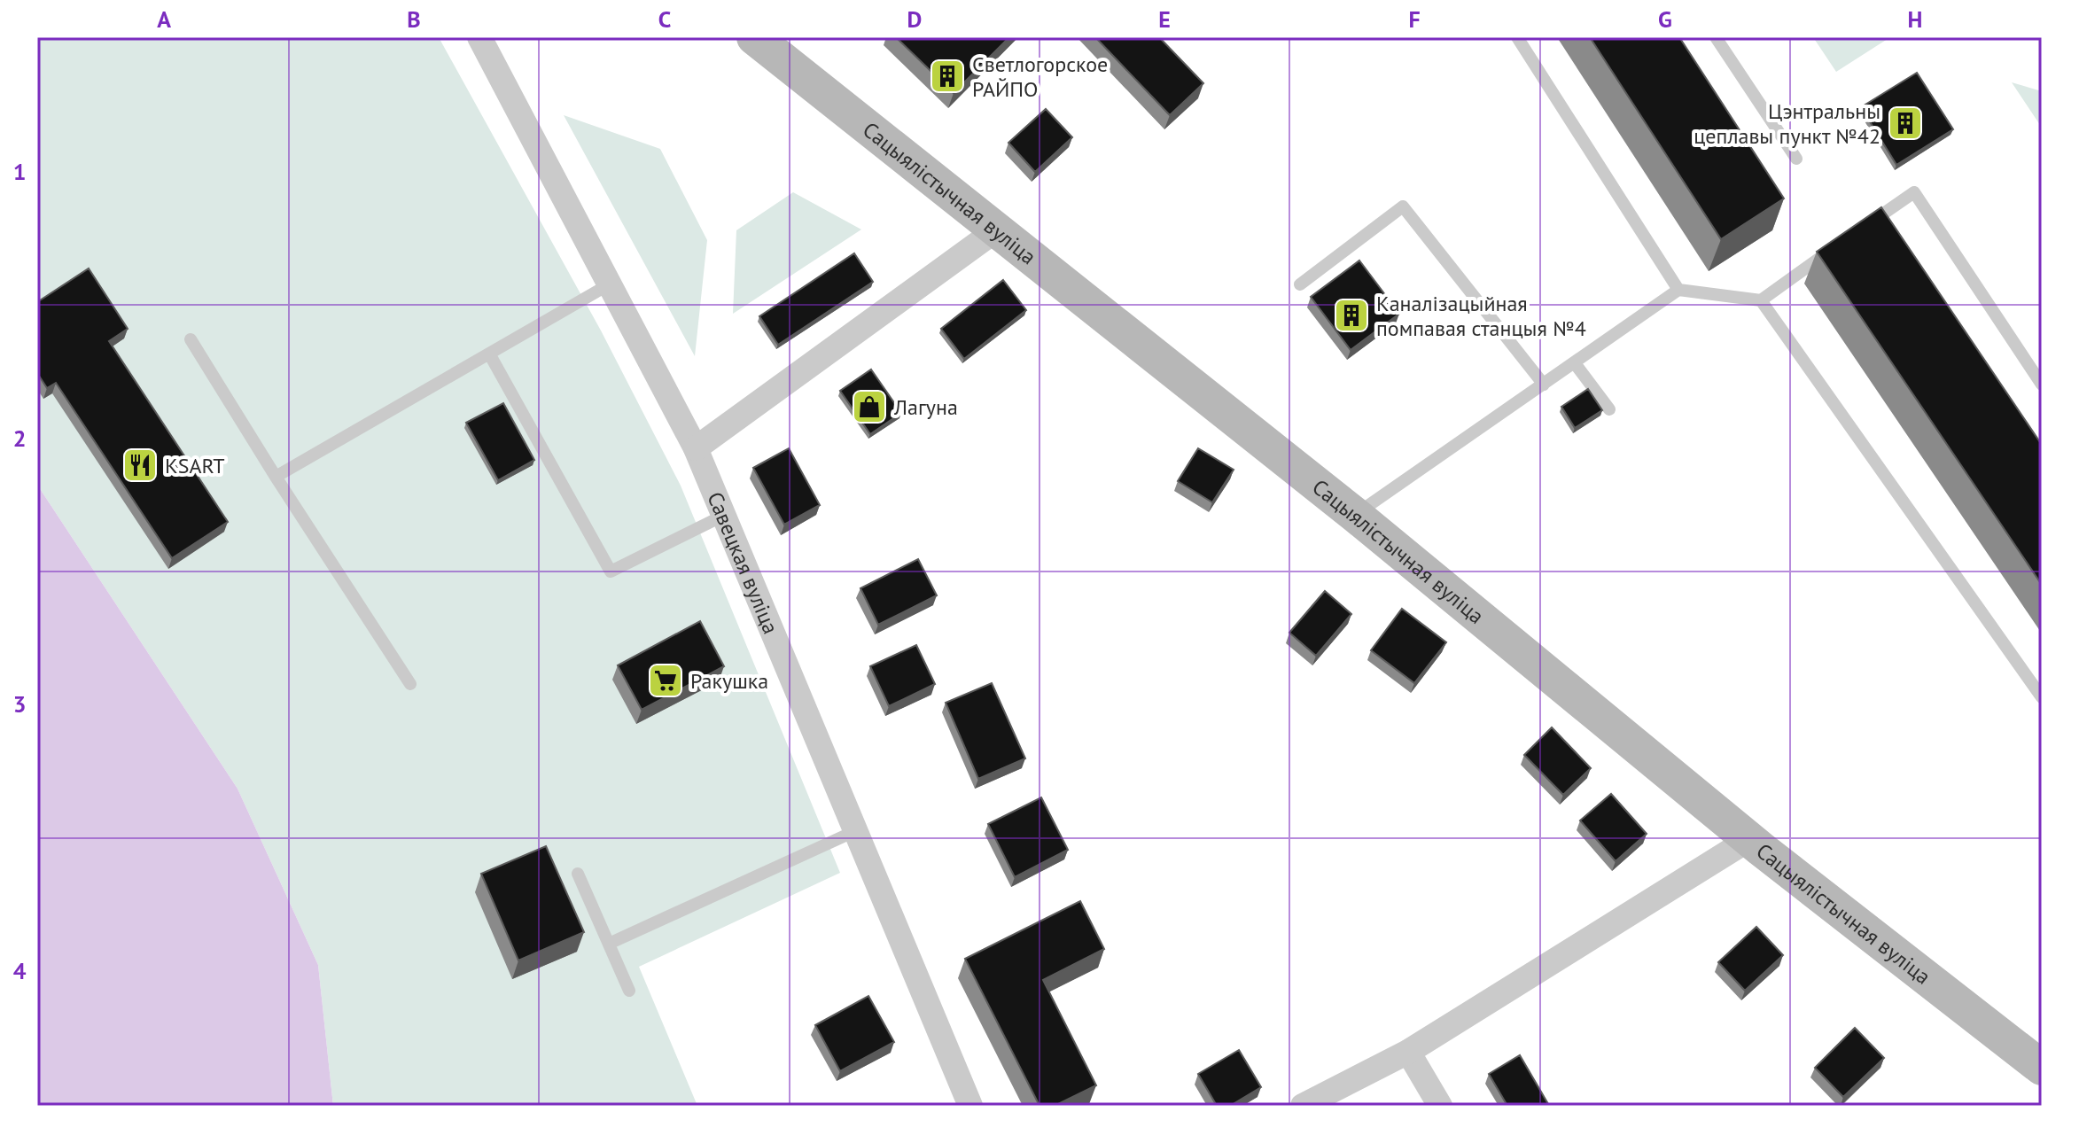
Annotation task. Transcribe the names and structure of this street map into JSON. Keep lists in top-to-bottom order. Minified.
{"streets":{"main road":["Сацыялістычная вуліца"],"street":["Савецкая вуліца"]},"places":{"building":["Светлогорское РАЙПО","Цэнтральны цеплавы пункт №42","Каналізацыйная помпавая станцыя №4"],"shop":["Лагуна"],"restaurant":["KSART"],"supermarket":["Ракушка"]},"grid":{"columns":["A","B","C","D","E","F","G","H"],"rows":["1","2","3","4"]}}
